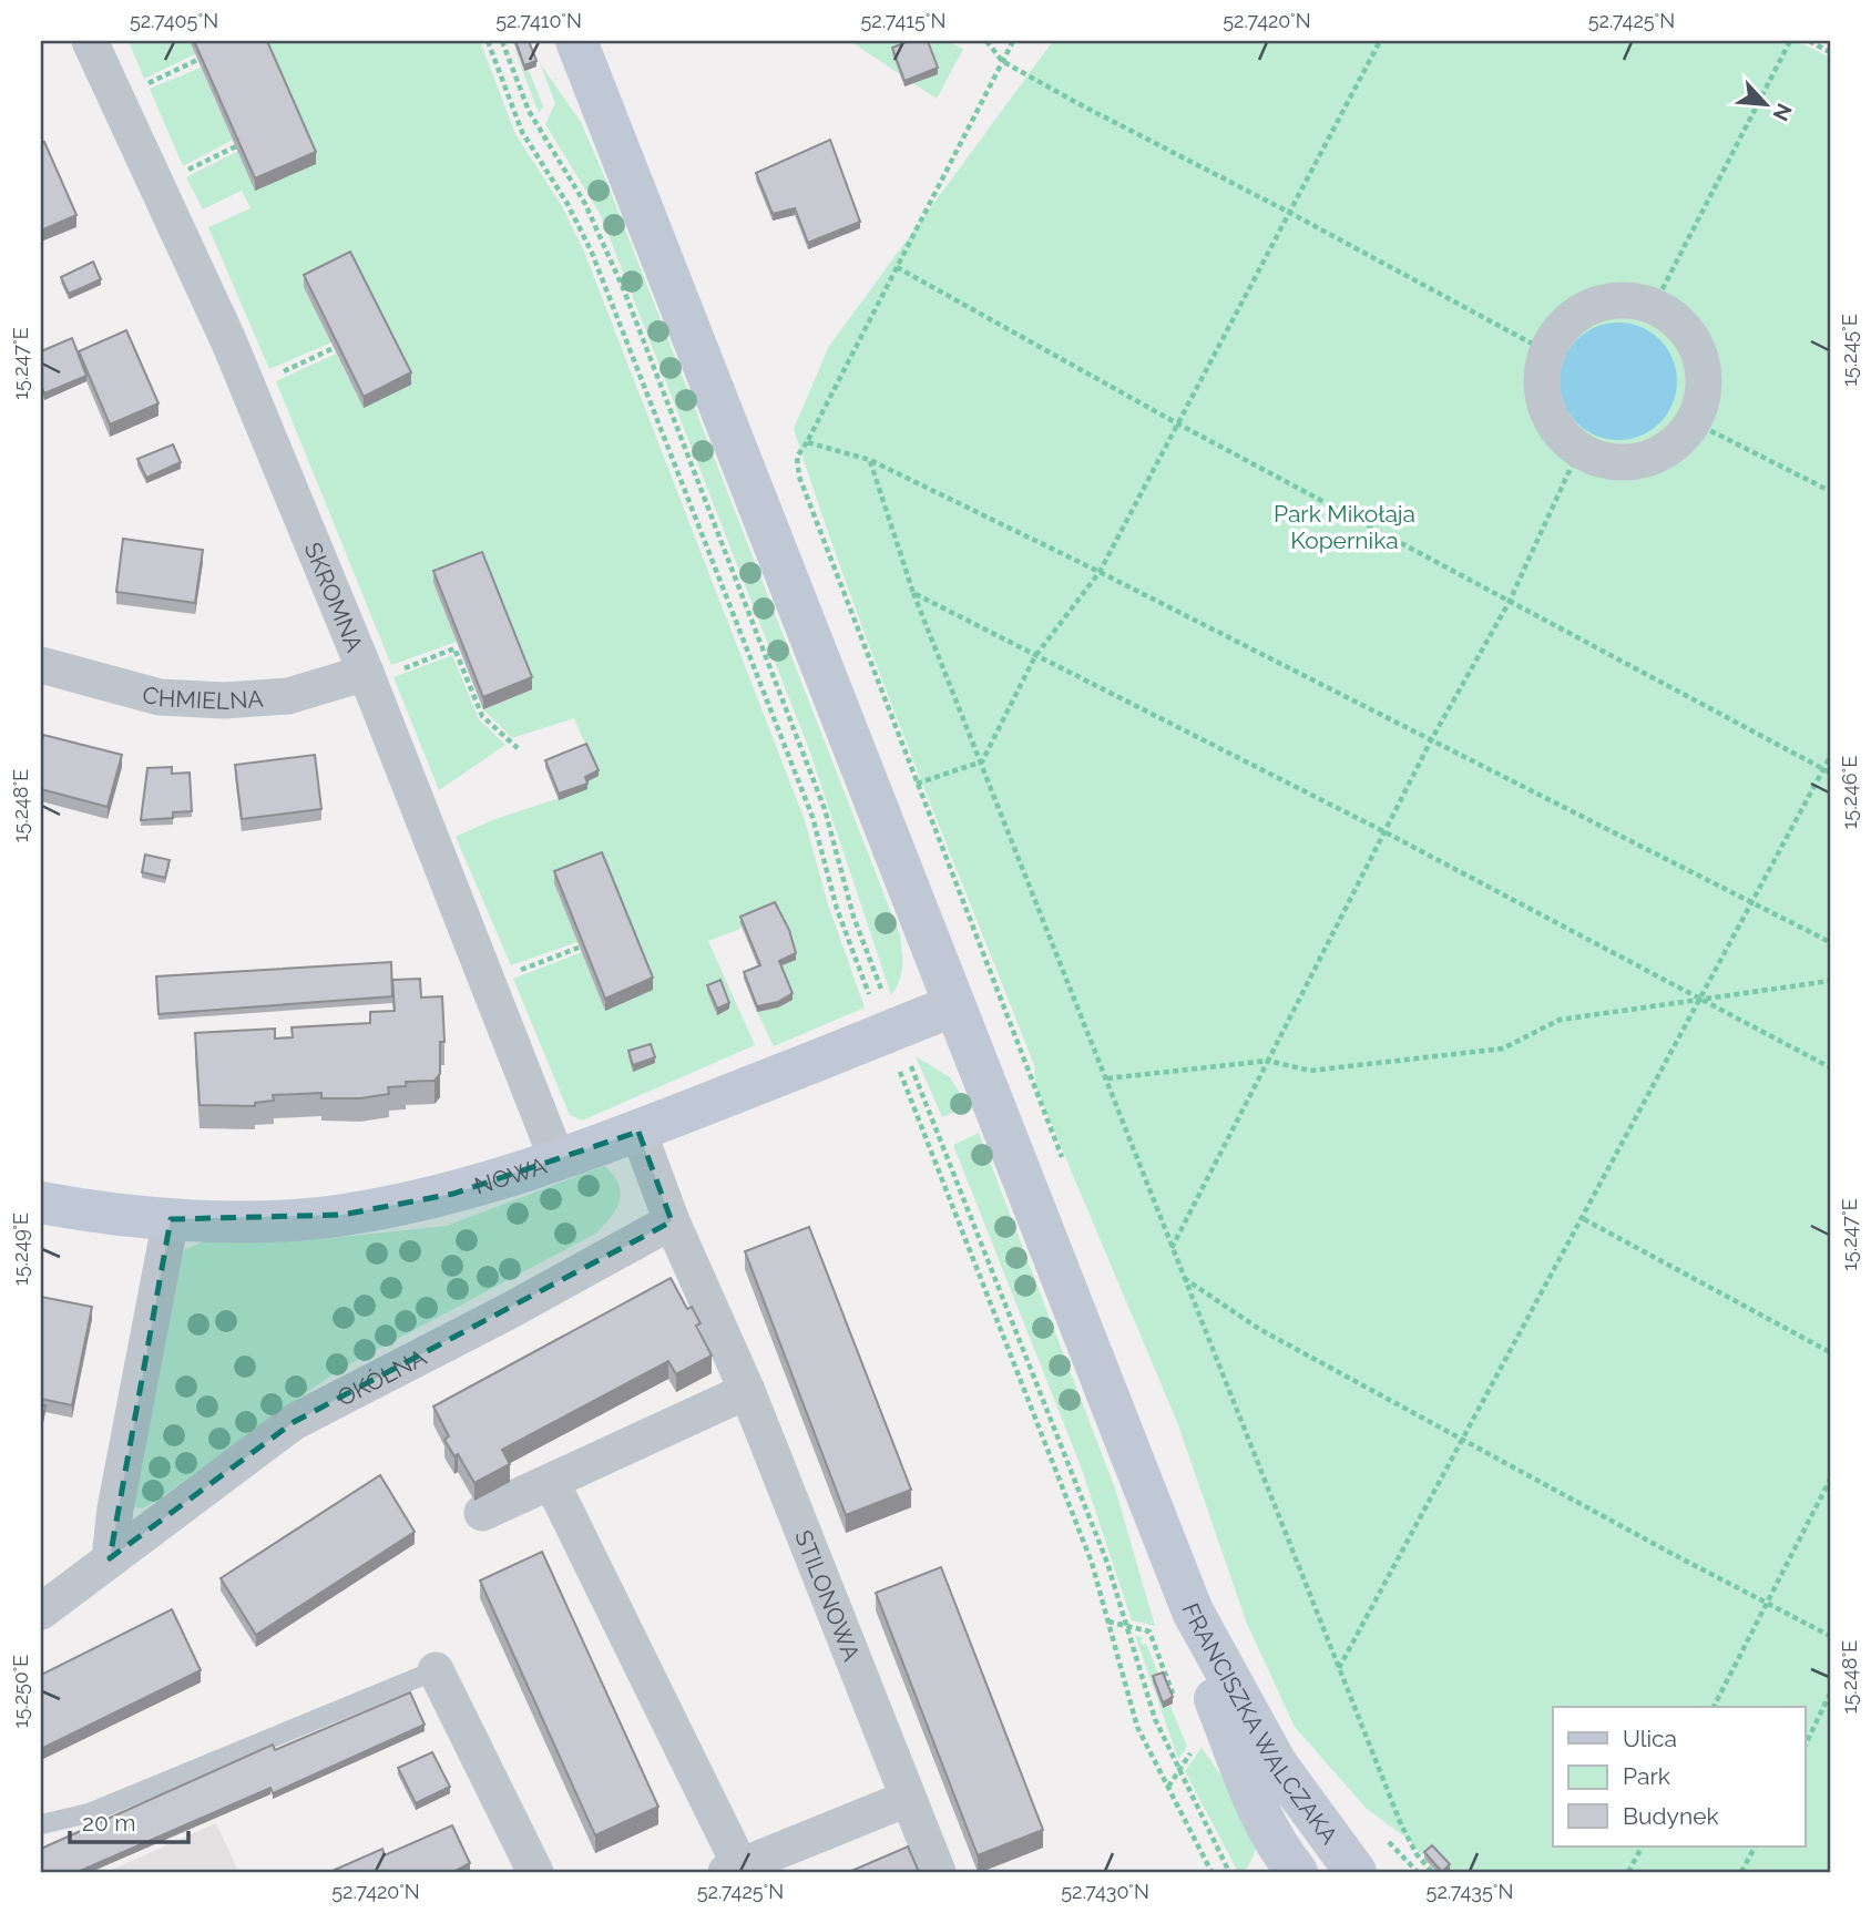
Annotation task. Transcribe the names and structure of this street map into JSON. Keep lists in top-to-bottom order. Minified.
{"streets":{"street":["SKROMNA","CHMIELNA","NOWA","OKÓLNA","STILONOWA","FRANCISZKA WALCZAKA"]},"crossings":[["SKROMNA","CHMIELNA"],["SKROMNA","NOWA"],["NOWA","STILONOWA"],["OKÓLNA","STILONOWA"]],"parks":["Park Mikołaja Kopernika"],"legend":["Ulica","Park","Budynek"],"scale_bar":"20 m","north":"bottom right","coordinates":["52.7405°N","52.7410°N","52.7415°N","52.7420°N","52.7425°N","15.245°E","15.247°E","15.246°E","15.248°E","15.249°E","15.250°E","52.7430°N","52.7435°N"]}
